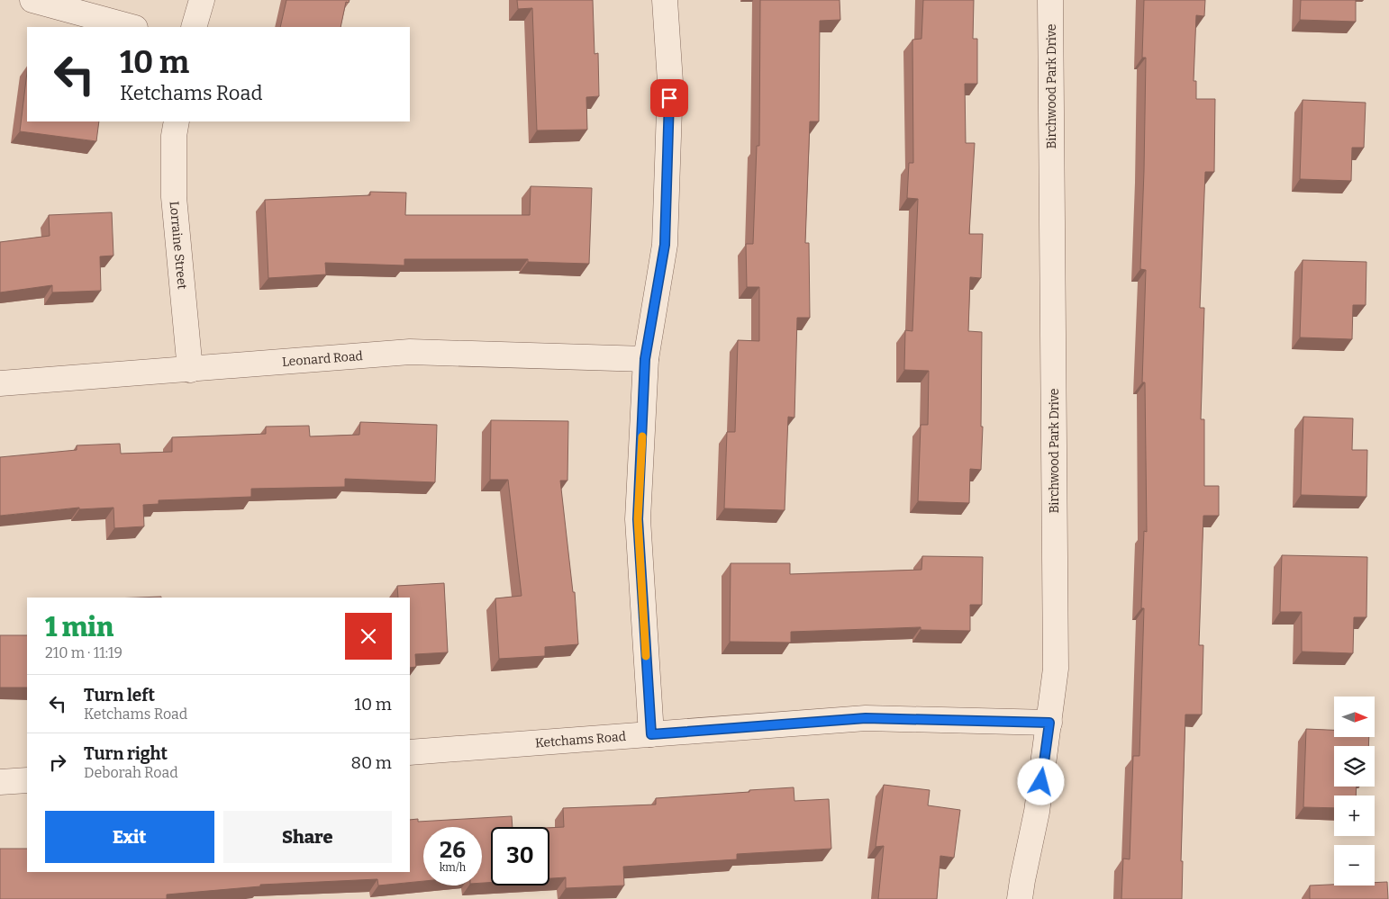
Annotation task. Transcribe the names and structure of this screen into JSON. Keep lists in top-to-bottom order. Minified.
{"streets":{"street":["Birchwood Park Drive","Lorraine Street","Leonard Road","Ketchams Road"]},"crossings":[["Birchwood Park Drive","Ketchams Road"],["Lorraine Street","Leonard Road"]],"north":"right","page":{"turn":["10 m","Ketchams Road"],"heading":["1 min","210 m · 11:19"],"list":[{"name":"Turn left","note":"Ketchams Road","value":"10 m"},{"name":"Turn right","note":"Deborah Road","value":"80 m"}],"map_buttons":["+","−"],"buttons":["Exit","Share"],"speed":"26 km/h","limit":"30"}}
